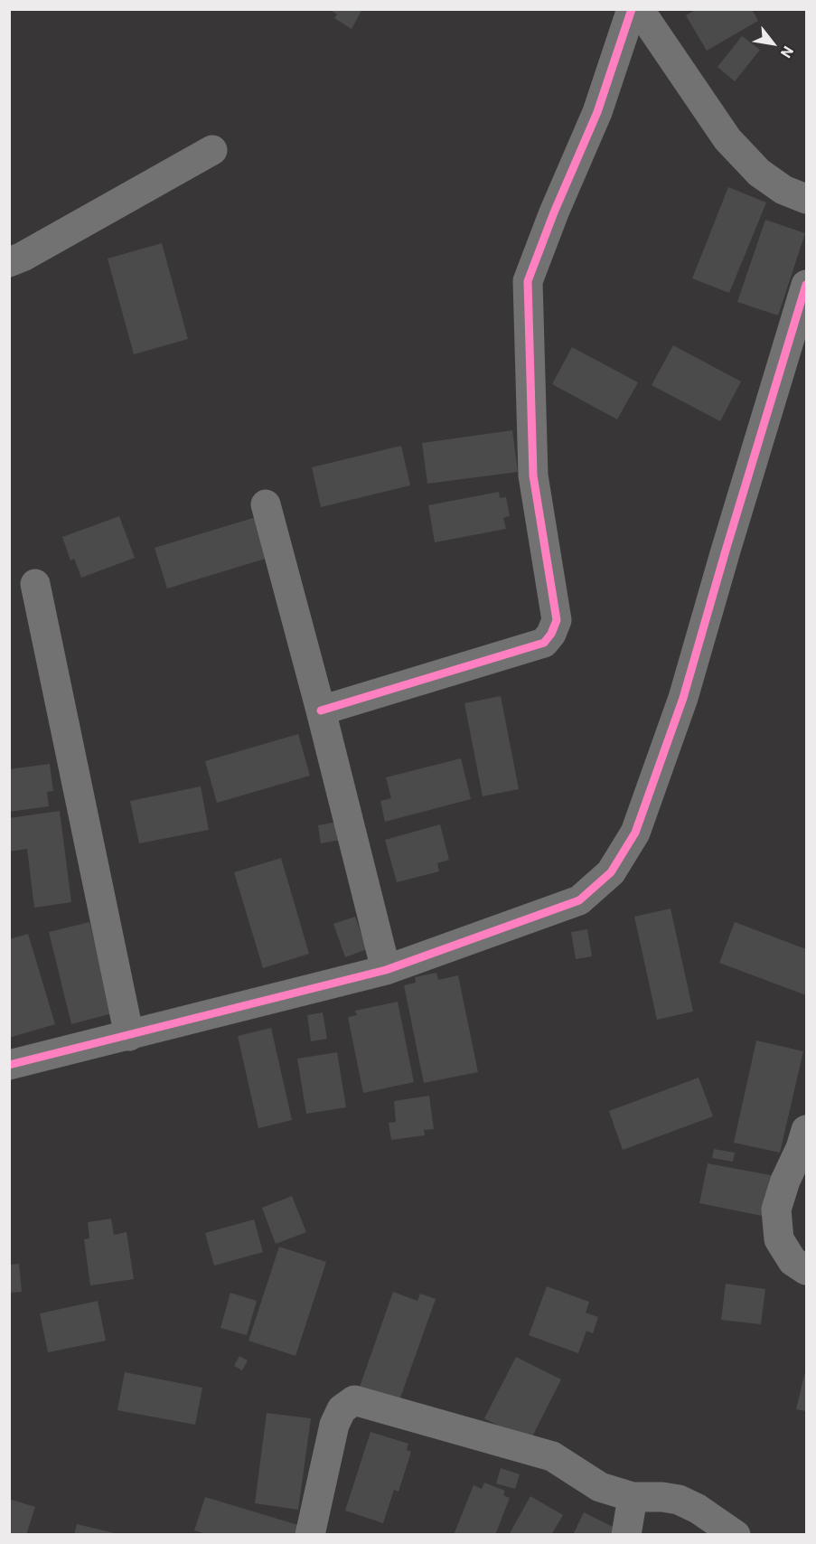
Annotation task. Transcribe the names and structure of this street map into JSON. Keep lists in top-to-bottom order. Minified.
{"north":"bottom right"}
